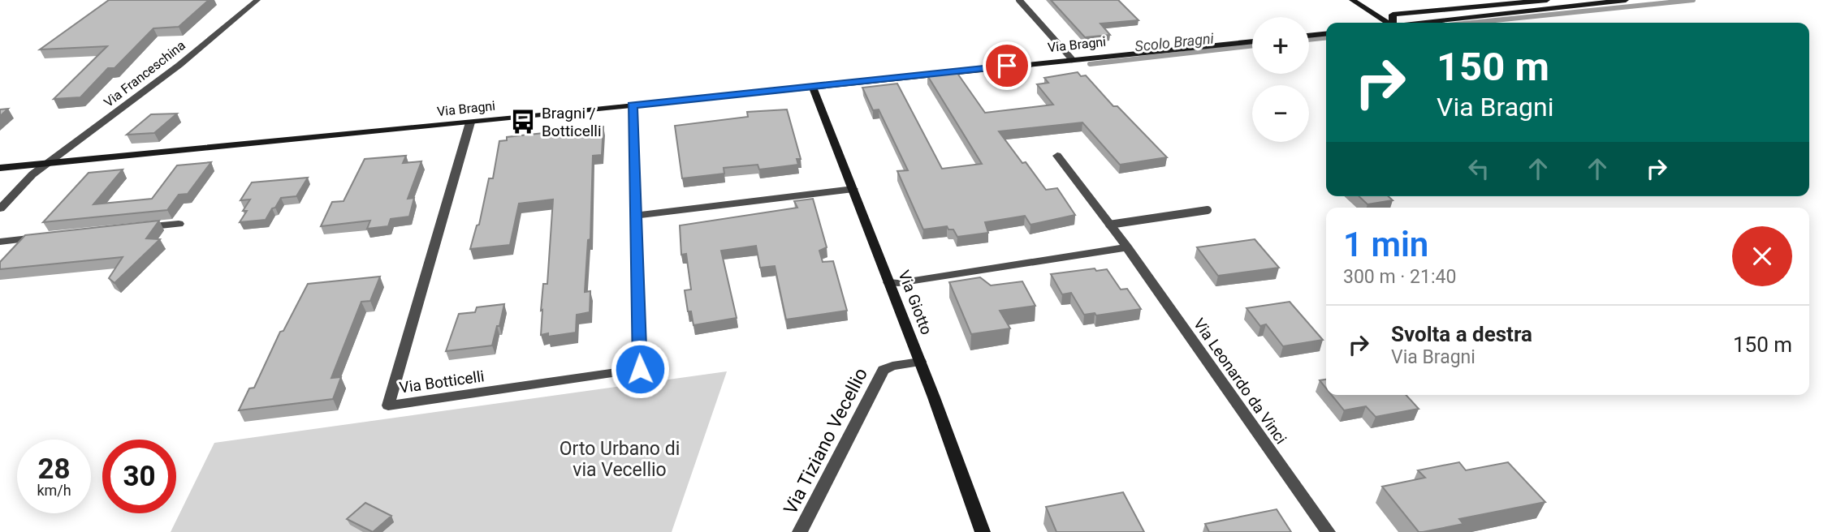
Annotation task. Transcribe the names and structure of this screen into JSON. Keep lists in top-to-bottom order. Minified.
{"streets":{"street":["Via Bragni","Via Franceschina","Via Giotto","Via Leonardo da Vinci","Via Botticelli","Via Tiziano Vecellio"]},"crossings":[["Via Bragni","Via Franceschina"],["Via Bragni","Via Giotto"],["Via Bragni","Via Botticelli"],["Via Giotto","Via Tiziano Vecellio"]],"water":["Scolo Bragni"],"parks":["Orto Urbano di via Vecellio"],"places":{"bus stop":["Bragni / Botticelli"]},"page":{"map_buttons":["+","−"],"turn":["150 m","Via Bragni"],"heading":["1 min","300 m · 21:40"],"list":[{"name":"Svolta a destra","note":"Via Bragni","value":"150 m"}],"speed":"28 km/h","limit":"30"}}
